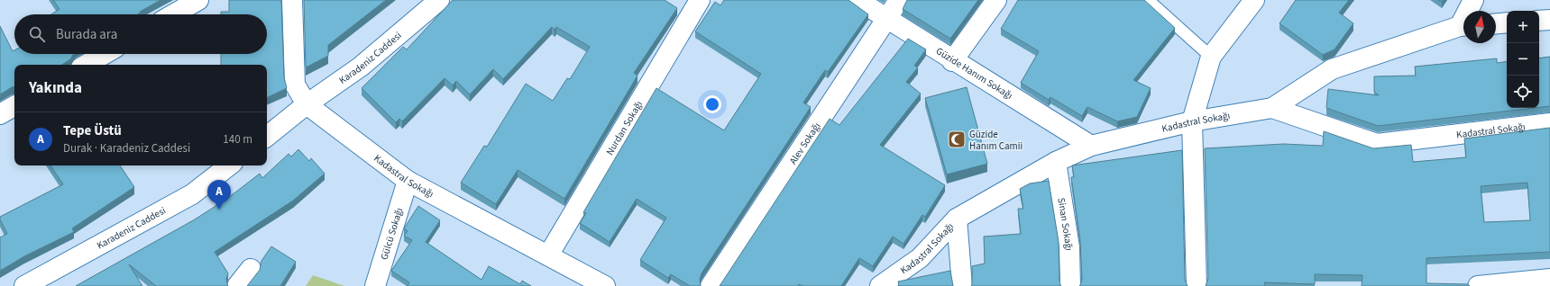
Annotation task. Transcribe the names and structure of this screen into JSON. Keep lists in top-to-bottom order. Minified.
{"streets":{"street":["Karadeniz Caddesi","Güzide Hanım Sokağı","Kadastral Sokağı","Nurdan Sokağı","Alev Sokağı","Sinan Sokağı","Gülcü Sokağı"]},"crossings":[["Karadeniz Caddesi","Kadastral Sokağı"],["Güzide Hanım Sokağı","Kadastral Sokağı"],["Güzide Hanım Sokağı","Alev Sokağı"],["Kadastral Sokağı","Nurdan Sokağı"],["Kadastral Sokağı","Sinan Sokağı"],["Kadastral Sokağı","Gülcü Sokağı"]],"places":{"mosque":["Güzide Hanım Camii"]},"north":"top","page":{"map_buttons":["+","−"],"search":"Burada ara","heading":"Yakında","list":[{"mark":"A","name":"Tepe Üstü","note":"Durak · Karadeniz Caddesi","value":"140 m"}],"pins":"A"}}
